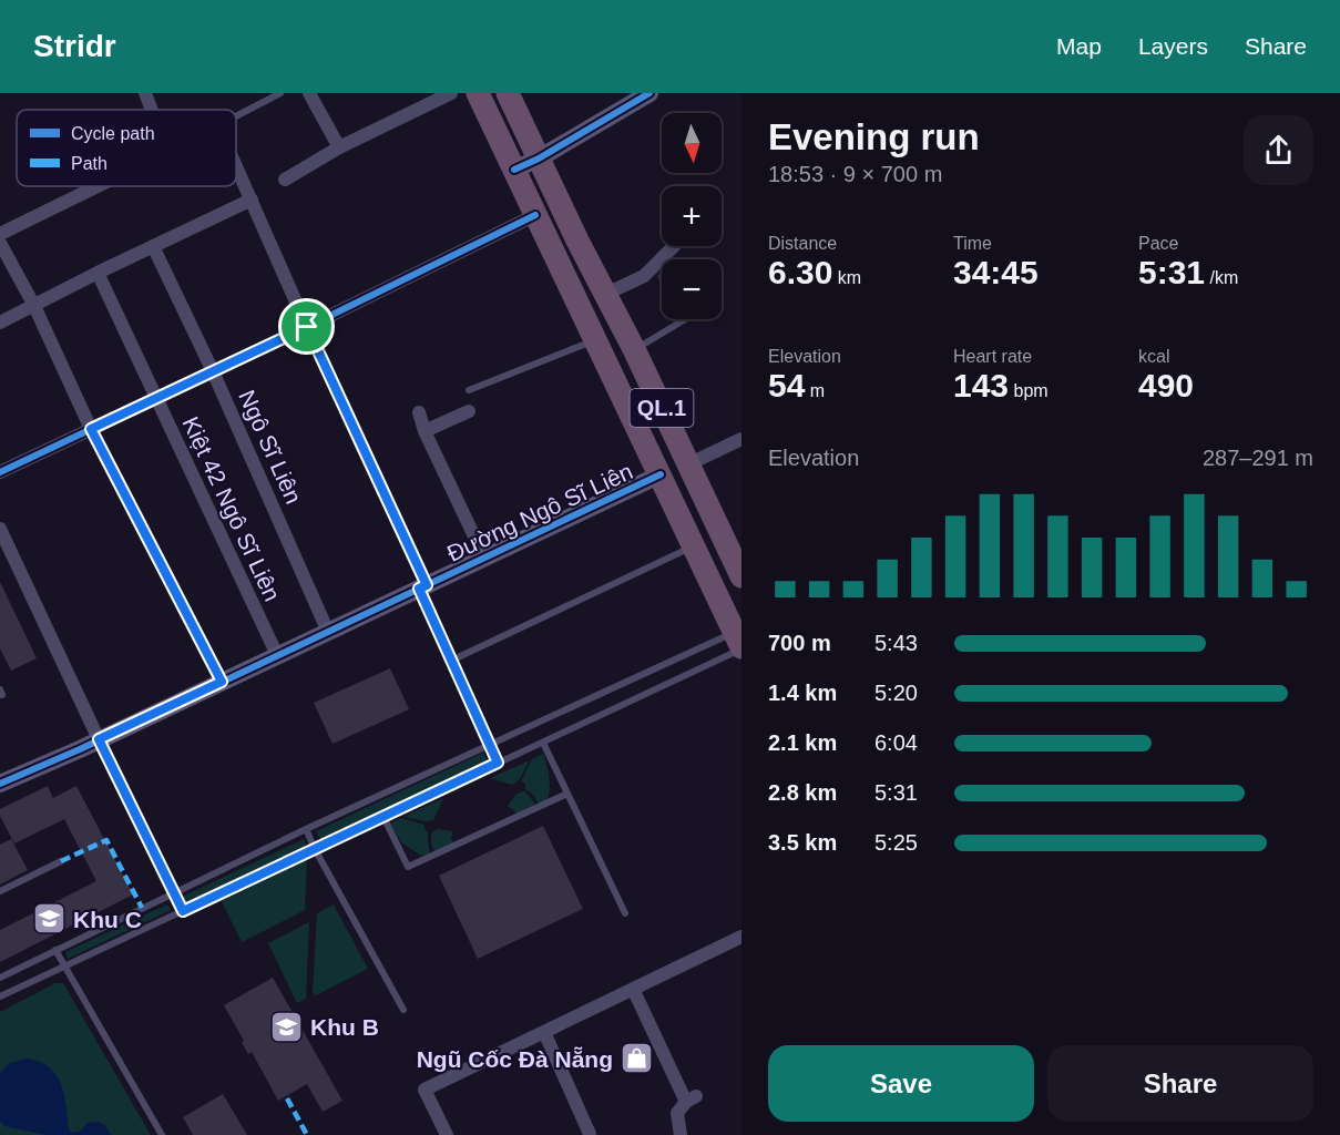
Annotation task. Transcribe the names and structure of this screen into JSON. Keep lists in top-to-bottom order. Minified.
{"streets":{"highway":["QL.1"],"street":["Ngô Sĩ Liên","Kiệt 42 Ngô Sĩ Liên","Đường Ngô Sĩ Liên"]},"crossings":[["QL.1","Đường Ngô Sĩ Liên"],["Ngô Sĩ Liên","Đường Ngô Sĩ Liên"],["Kiệt 42 Ngô Sĩ Liên","Đường Ngô Sĩ Liên"]],"places":{"school or university":["Khu C","Khu B"],"shop":["Ngũ Cốc Đà Nẵng"]},"legend":["Cycle path","Path"],"north":"bottom","page":{"header":"Stridr","nav":["Map","Layers","Share"],"heading":["Evening run","18:53 · 9 × 700 m"],"map_buttons":["+","−"],"stats":[["Distance","6.30 km"],["Time","34:45"],["Pace","5:31 /km"],["Elevation","54 m"],["Heart rate","143 bpm"],["kcal","490"]],"chart":["Elevation","287–291 m"],"list":[{"name":"700 m","note":"5:43"},{"name":"1.4 km","note":"5:20"},{"name":"2.1 km","note":"6:04"},{"name":"2.8 km","note":"5:31"},{"name":"3.5 km","note":"5:25"}],"buttons":["Save","Share"]}}
